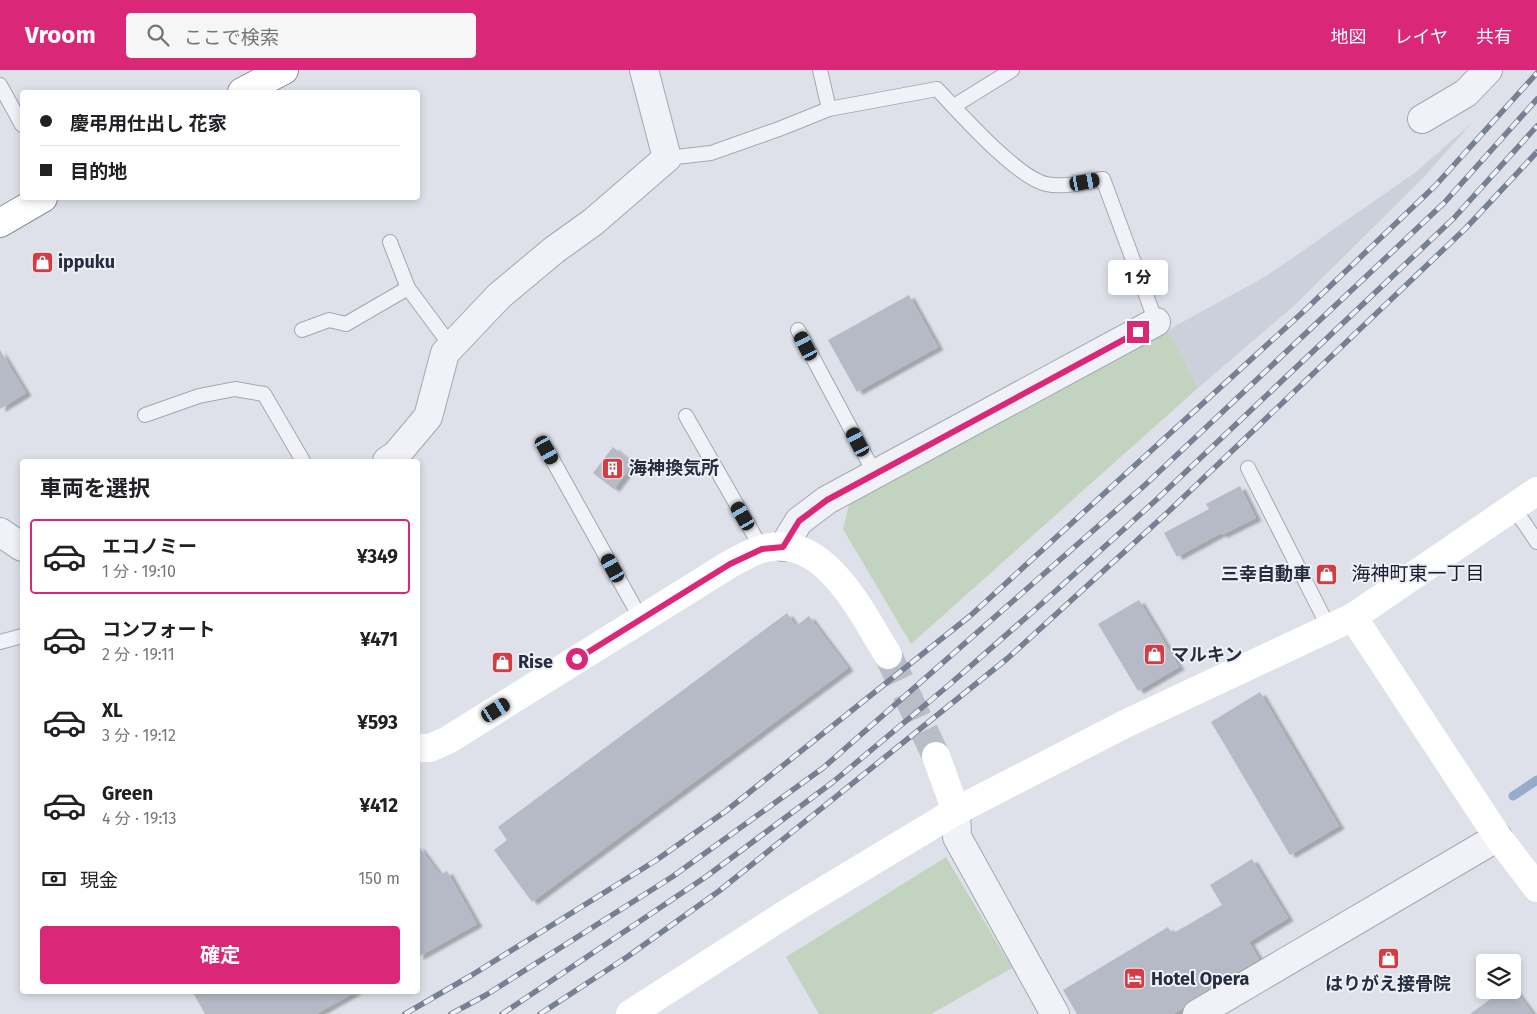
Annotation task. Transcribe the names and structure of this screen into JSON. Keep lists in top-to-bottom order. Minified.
{"districts":["海神町東一丁目"],"places":{"shop":["ippuku","三幸自動車","マルキン","Rise","はりがえ接骨院"],"building":["海神換気所"],"hotel":["Hotel Opera"]},"page":{"header":"Vroom","search":"ここで検索","nav":["地図","レイヤ","共有"],"banner":["慶弔用仕出し 花家","目的地"],"bubble":"1 分","heading":"車両を選択","list":[{"name":"エコノミー","note":"1 分 · 19:10","value":"¥349"},{"name":"コンフォート","note":"2 分 · 19:11","value":"¥471"},{"name":"XL","note":"3 分 · 19:12","value":"¥593"},{"name":"Green","note":"4 分 · 19:13","value":"¥412"}],"pay":["現金","150 m"],"buttons":"確定"}}
